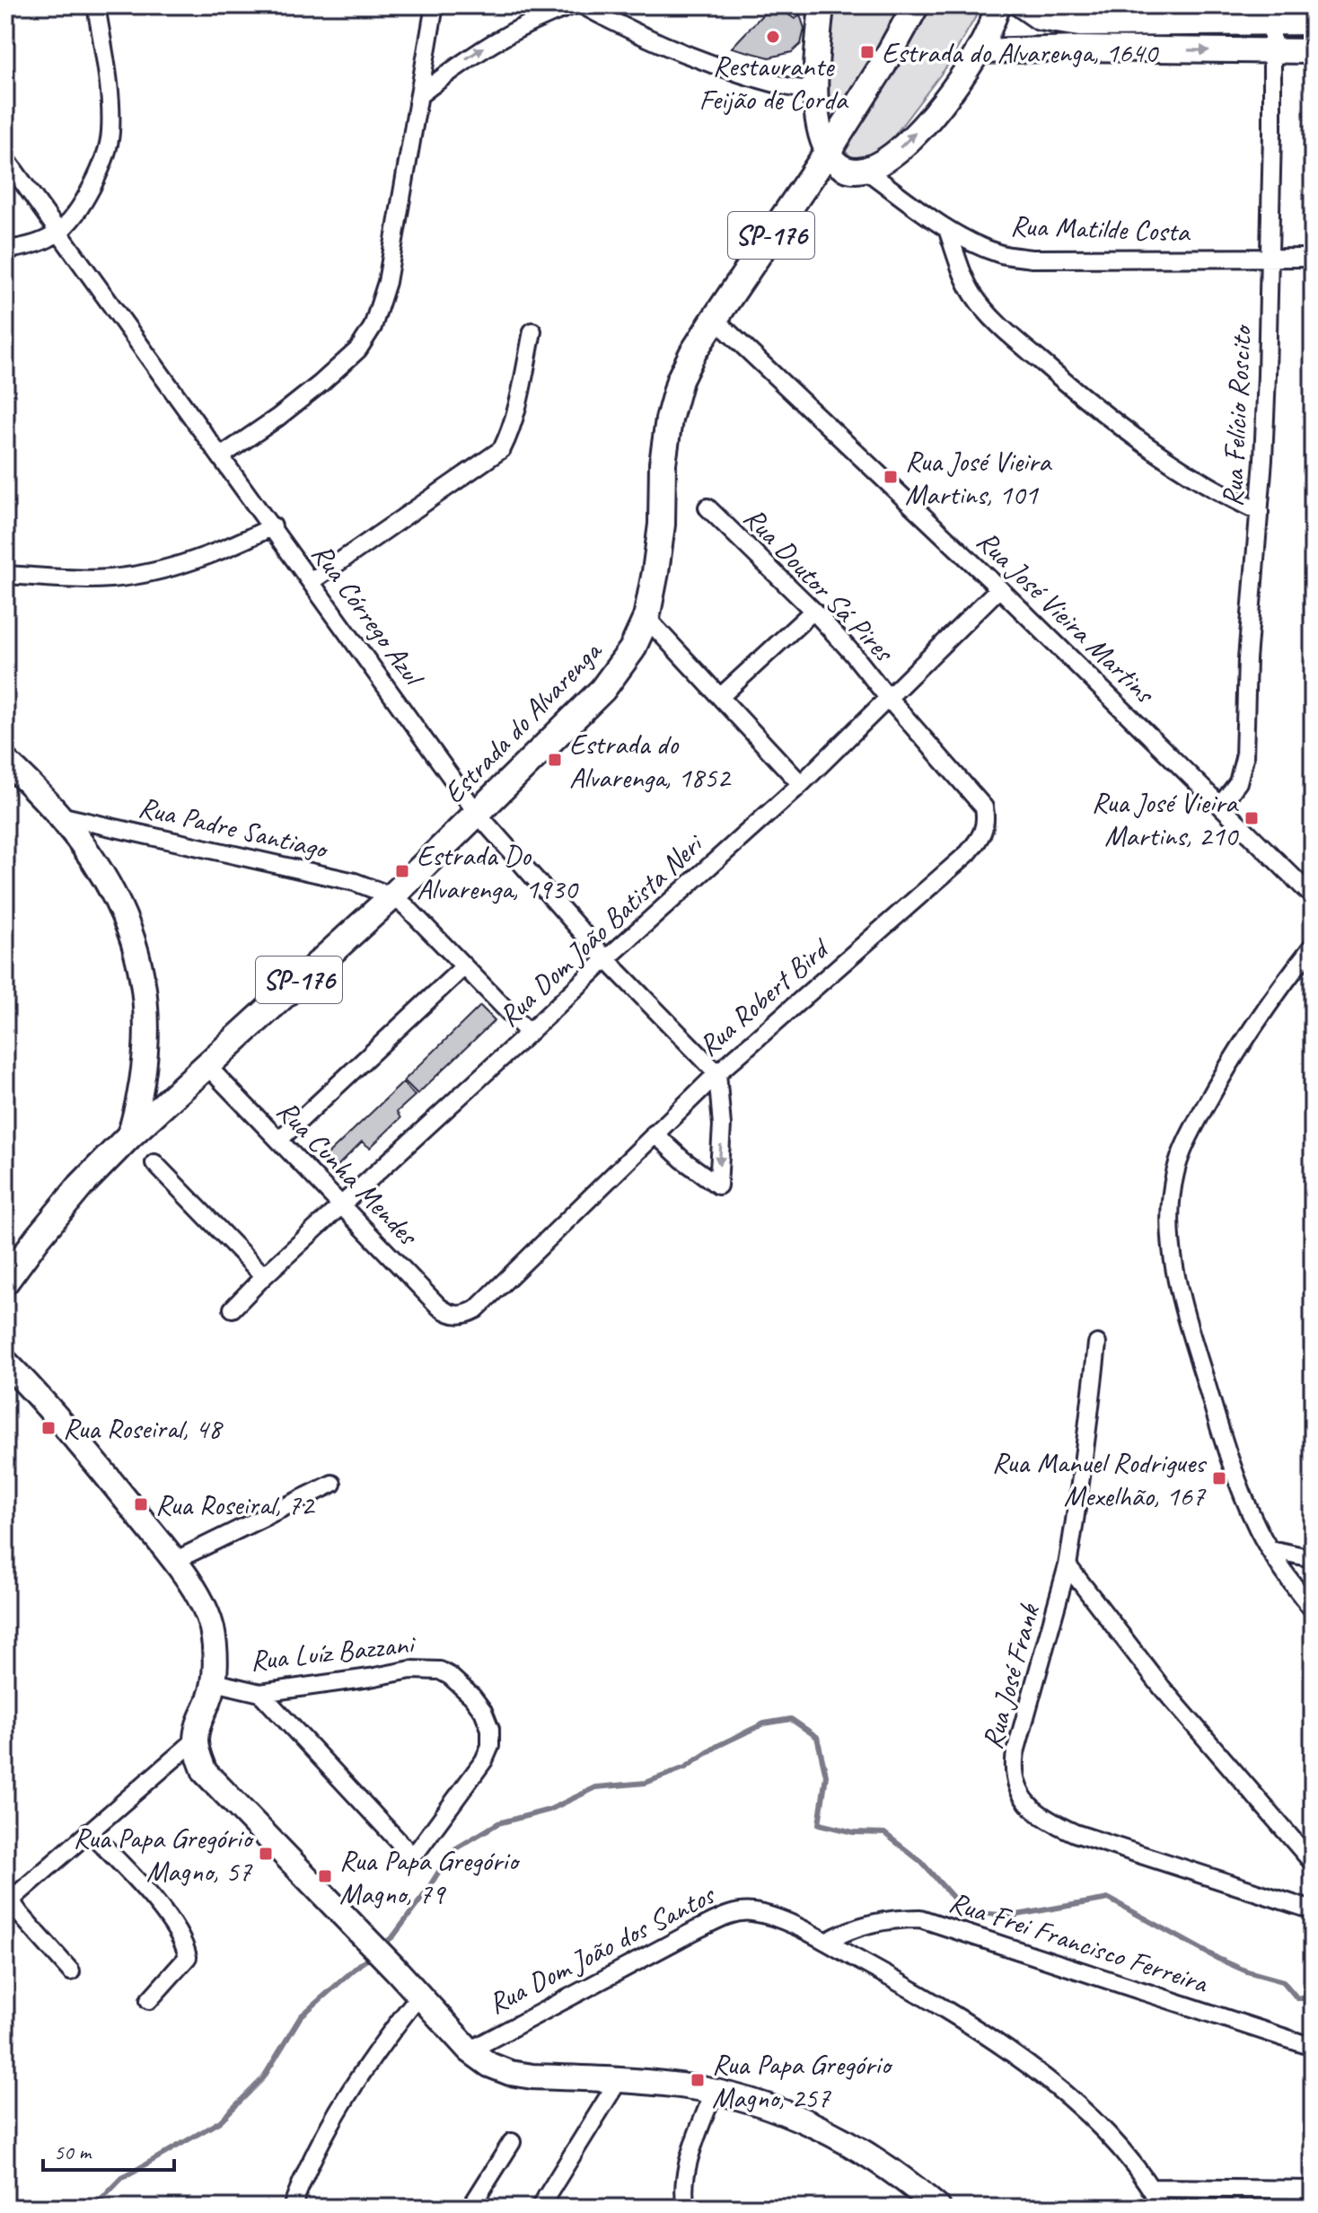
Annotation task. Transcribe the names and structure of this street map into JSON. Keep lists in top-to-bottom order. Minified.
{"streets":{"main road":["SP-176","Estrada do Alvarenga"],"street":["Rua Matilde Costa","Rua Felício Roscito","Rua Doutor Sá Pires","Rua Córrego Azul","Rua José Vieira Martins","Rua Padre Santiago","Rua Dom João Batista Neri","Rua Robert Bird","Rua Cunha Mendes","Rua Luíz Bazzani","Rua José Frank","Rua Frei Francisco Ferreira","Rua Dom João dos Santos"]},"crossings":[["Rua Matilde Costa","Rua Felício Roscito"],["Rua Felício Roscito","Rua José Vieira Martins"],["Rua Doutor Sá Pires","Rua Dom João Batista Neri"],["Rua Doutor Sá Pires","Rua Robert Bird"],["Rua Córrego Azul","Estrada do Alvarenga"],["Rua Córrego Azul","Rua Dom João Batista Neri"],["Rua Córrego Azul","Rua Robert Bird"],["Rua José Vieira Martins","Estrada do Alvarenga"],["Rua José Vieira Martins","Rua Dom João Batista Neri"],["Estrada do Alvarenga","Rua Padre Santiago"],["Estrada do Alvarenga","Rua Cunha Mendes"],["Rua Dom João Batista Neri","Rua Robert Bird"],["Rua Dom João Batista Neri","Rua Cunha Mendes"],["Rua Robert Bird","Rua Cunha Mendes"],["Rua Frei Francisco Ferreira","Rua Dom João dos Santos"]],"places":{"other":["Restaurante Feijão de Corda"],"transit":["Estrada do Alvarenga, 1640","Rua José Vieira Martins, 101","Estrada do Alvarenga, 1852","Rua José Vieira Martins, 210","Estrada Do Alvarenga, 1930","Rua Roseiral, 48","Rua Manuel Rodrigues Mexelhão, 167","Rua Roseiral, 72","Rua Papa Gregório Magno, 57","Rua Papa Gregório Magno, 79","Rua Papa Gregório Magno, 257"]},"scale_bar":"50 m"}
